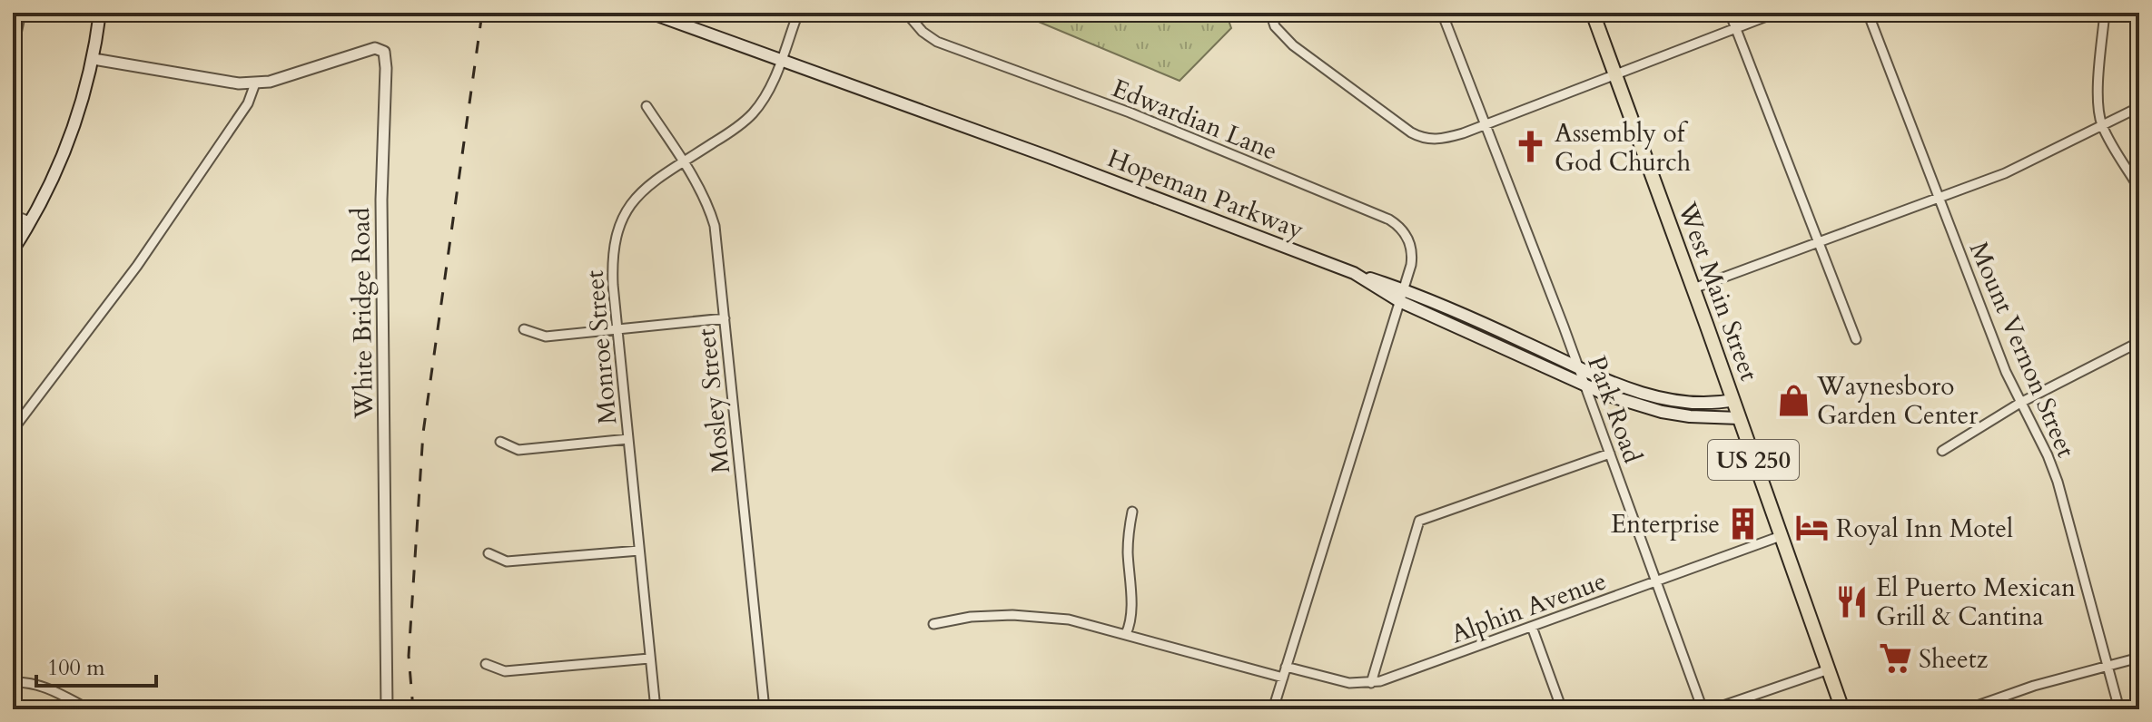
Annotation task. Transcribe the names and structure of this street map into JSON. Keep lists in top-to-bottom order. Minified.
{"streets":{"main road":["Hopeman Parkway","West Main Street","US 250"],"street":["Edwardian Lane","White Bridge Road","Monroe Street","Mount Vernon Street","Mosley Street","Park Road","Alphin Avenue"]},"crossings":[["Edwardian Lane","Hopeman Parkway"],["Edwardian Lane","Alphin Avenue"],["Hopeman Parkway","West Main Street"],["Hopeman Parkway","Monroe Street"],["Hopeman Parkway","Park Road"],["West Main Street","Alphin Avenue"],["Monroe Street","Mosley Street"],["Park Road","Alphin Avenue"]],"places":{"church":["Assembly of God Church"],"shop":["Waynesboro Garden Center"],"building":["Enterprise"],"hotel":["Royal Inn Motel"],"restaurant":["El Puerto Mexican Grill & Cantina"],"supermarket":["Sheetz"]},"scale_bar":"100 m"}
